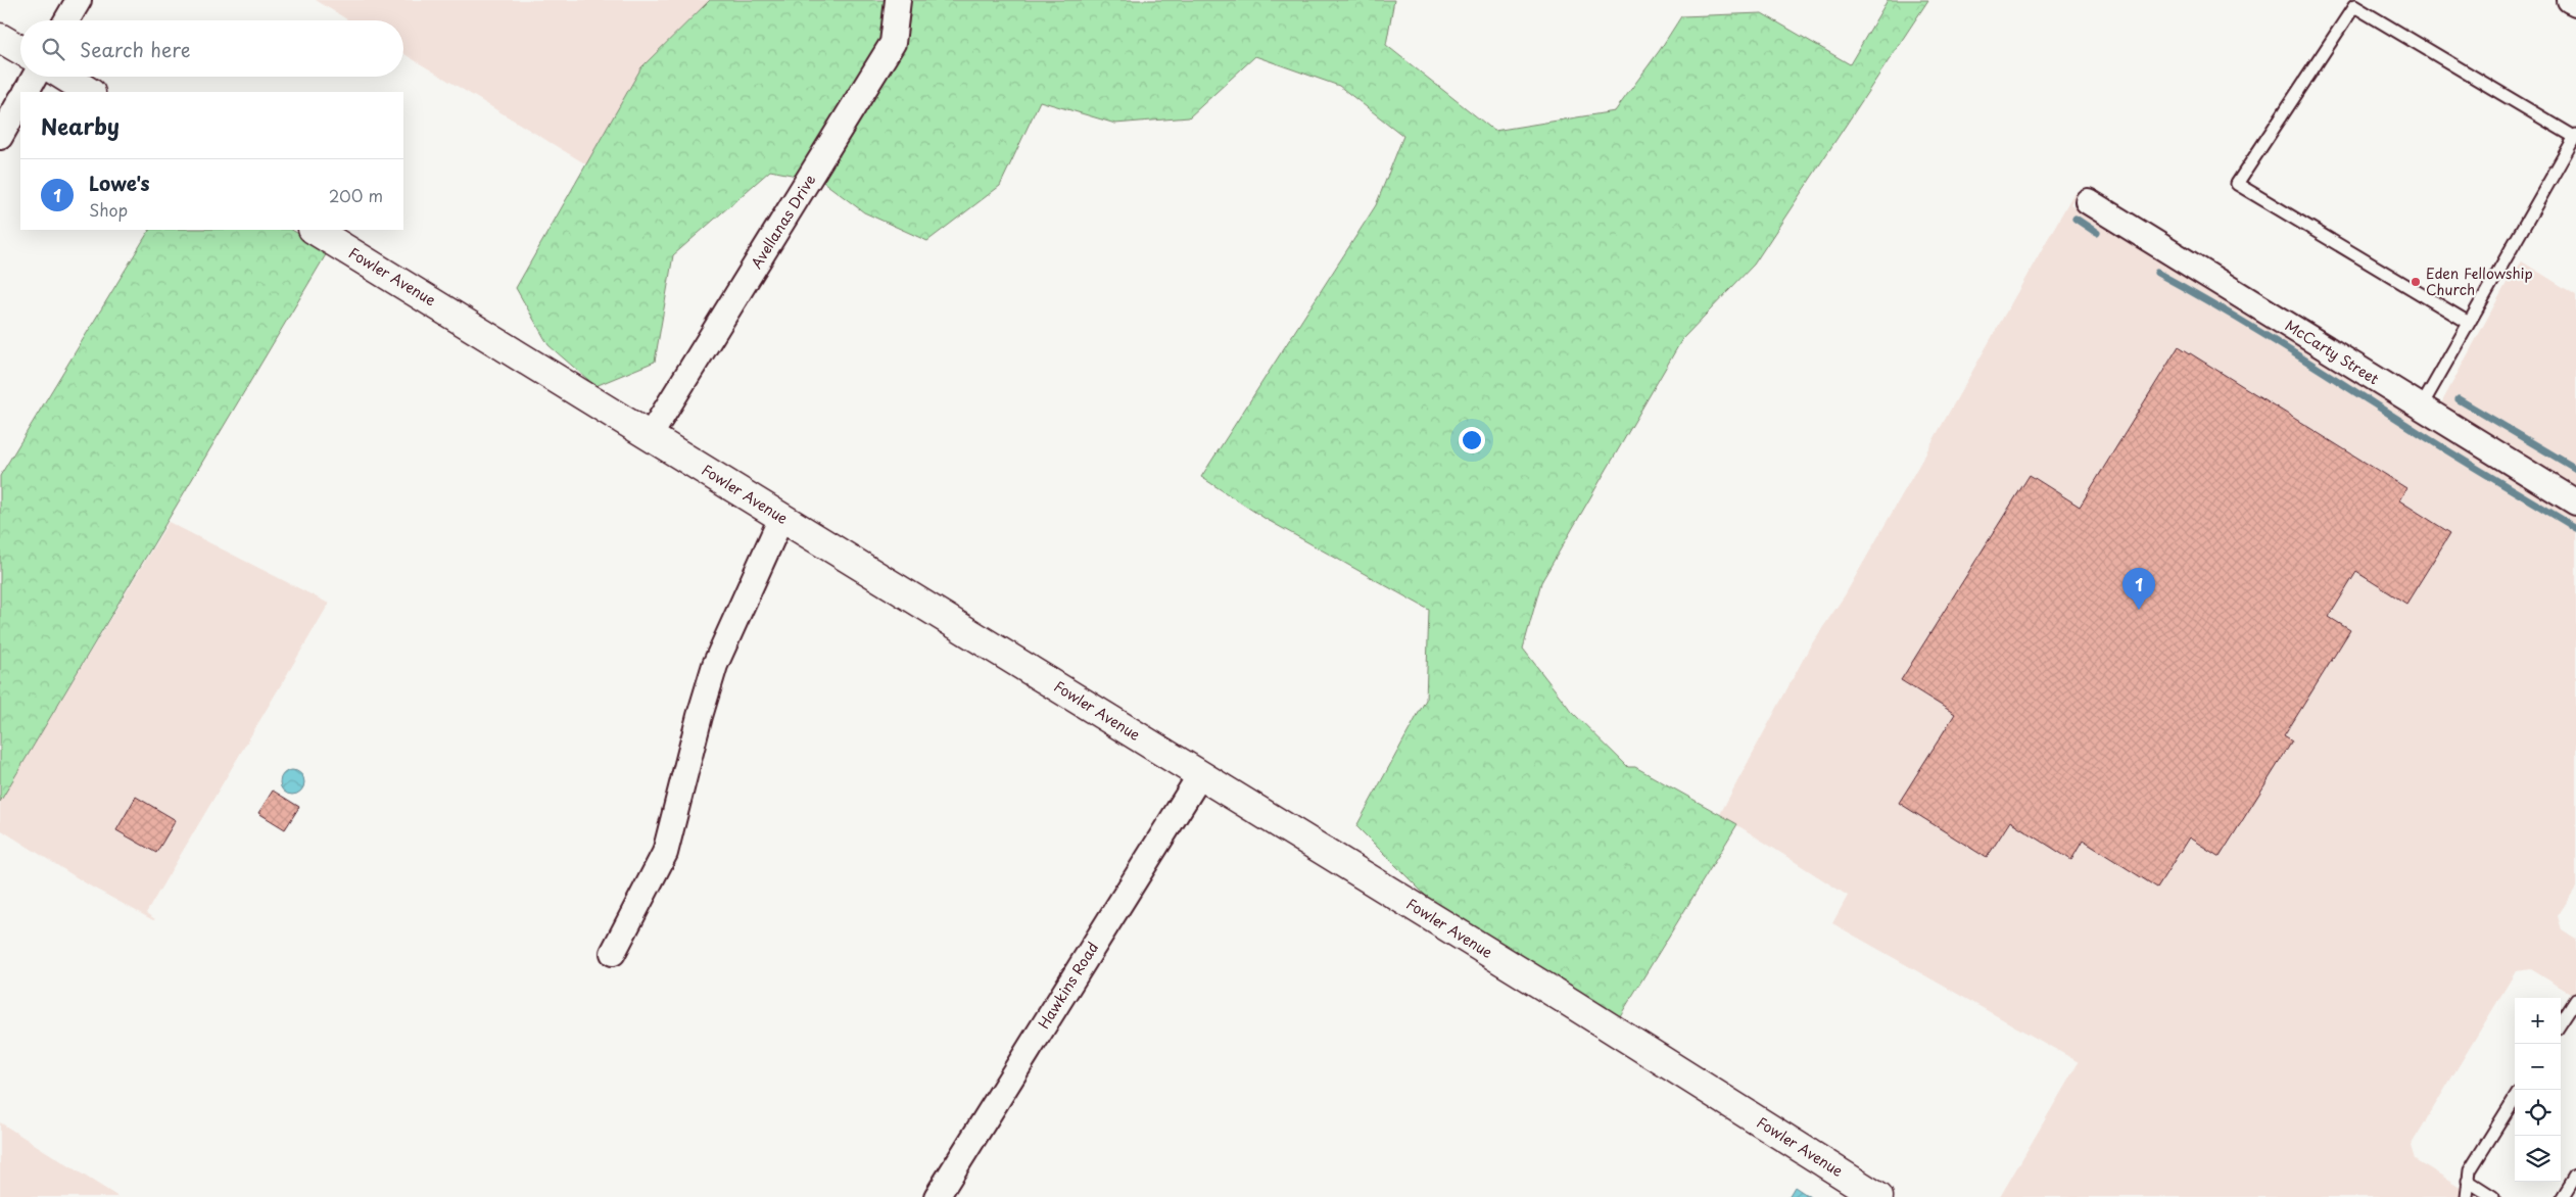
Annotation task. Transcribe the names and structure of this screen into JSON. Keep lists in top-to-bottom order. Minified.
{"streets":{"street":["Avellanas Drive","Fowler Avenue","McCarty Street","Hawkins Road"]},"crossings":[["Avellanas Drive","Fowler Avenue"],["Fowler Avenue","Hawkins Road"]],"places":["Eden Fellowship Church"],"page":{"search":"Search here","heading":"Nearby","list":[{"mark":"1","name":"Lowe's","note":"Shop","value":"200 m"}],"pins":"1","map_buttons":["+","−"]}}
